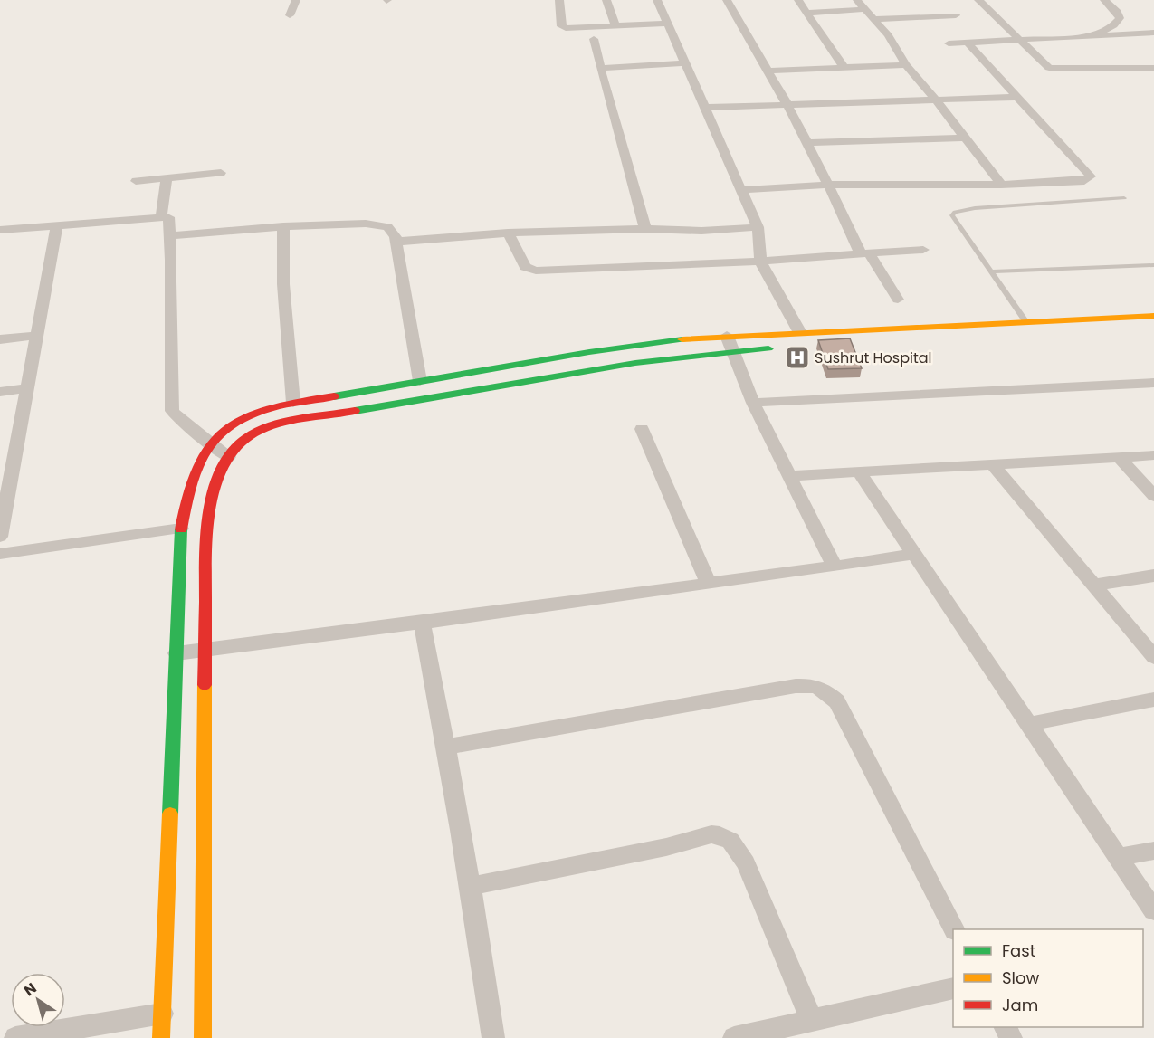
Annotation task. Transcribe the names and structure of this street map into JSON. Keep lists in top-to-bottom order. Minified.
{"places":{"hospital":["Sushrut Hospital"]},"legend":["Fast","Slow","Jam"],"north":"top left"}
